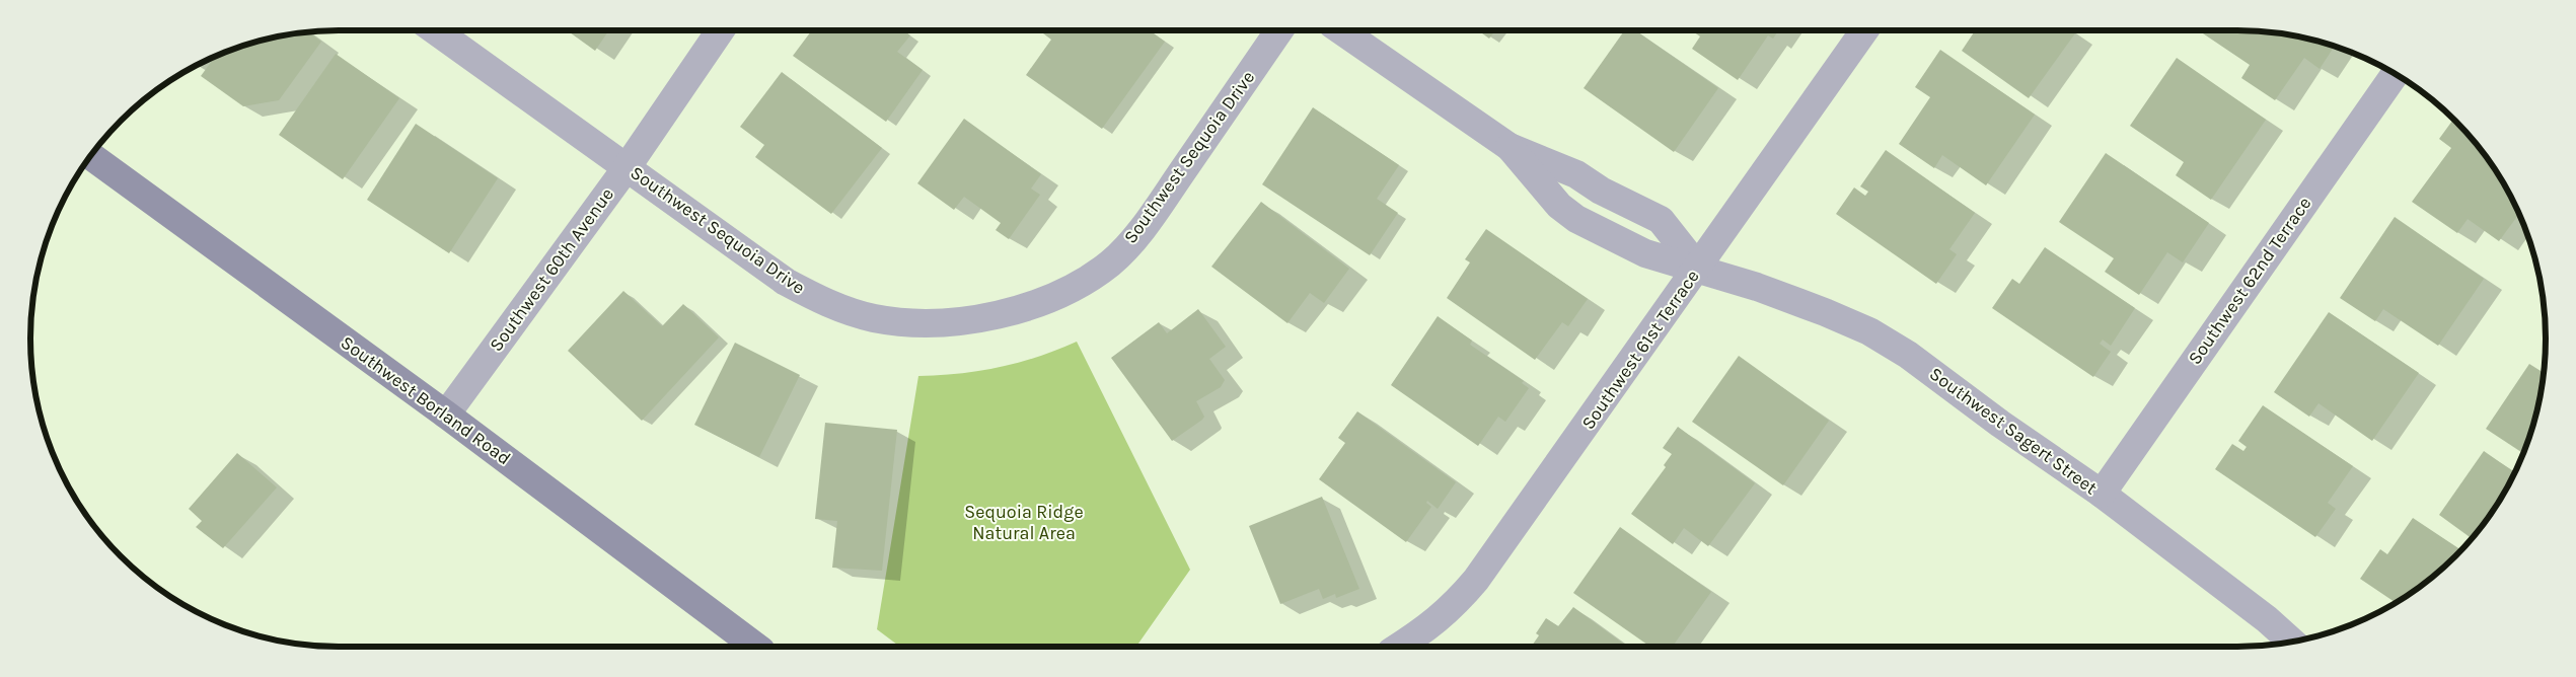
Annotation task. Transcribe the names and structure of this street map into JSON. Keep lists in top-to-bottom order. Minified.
{"streets":{"main road":["Southwest Borland Road"],"street":["Southwest Sequoia Drive","Southwest 60th Avenue","Southwest 62nd Terrace","Southwest 61st Terrace","Southwest Sagert Street"]},"crossings":[["Southwest Sequoia Drive","Southwest 60th Avenue"],["Southwest 60th Avenue","Southwest Borland Road"],["Southwest 62nd Terrace","Southwest Sagert Street"],["Southwest 61st Terrace","Southwest Sagert Street"]],"parks":["Sequoia Ridge Natural Area"]}
